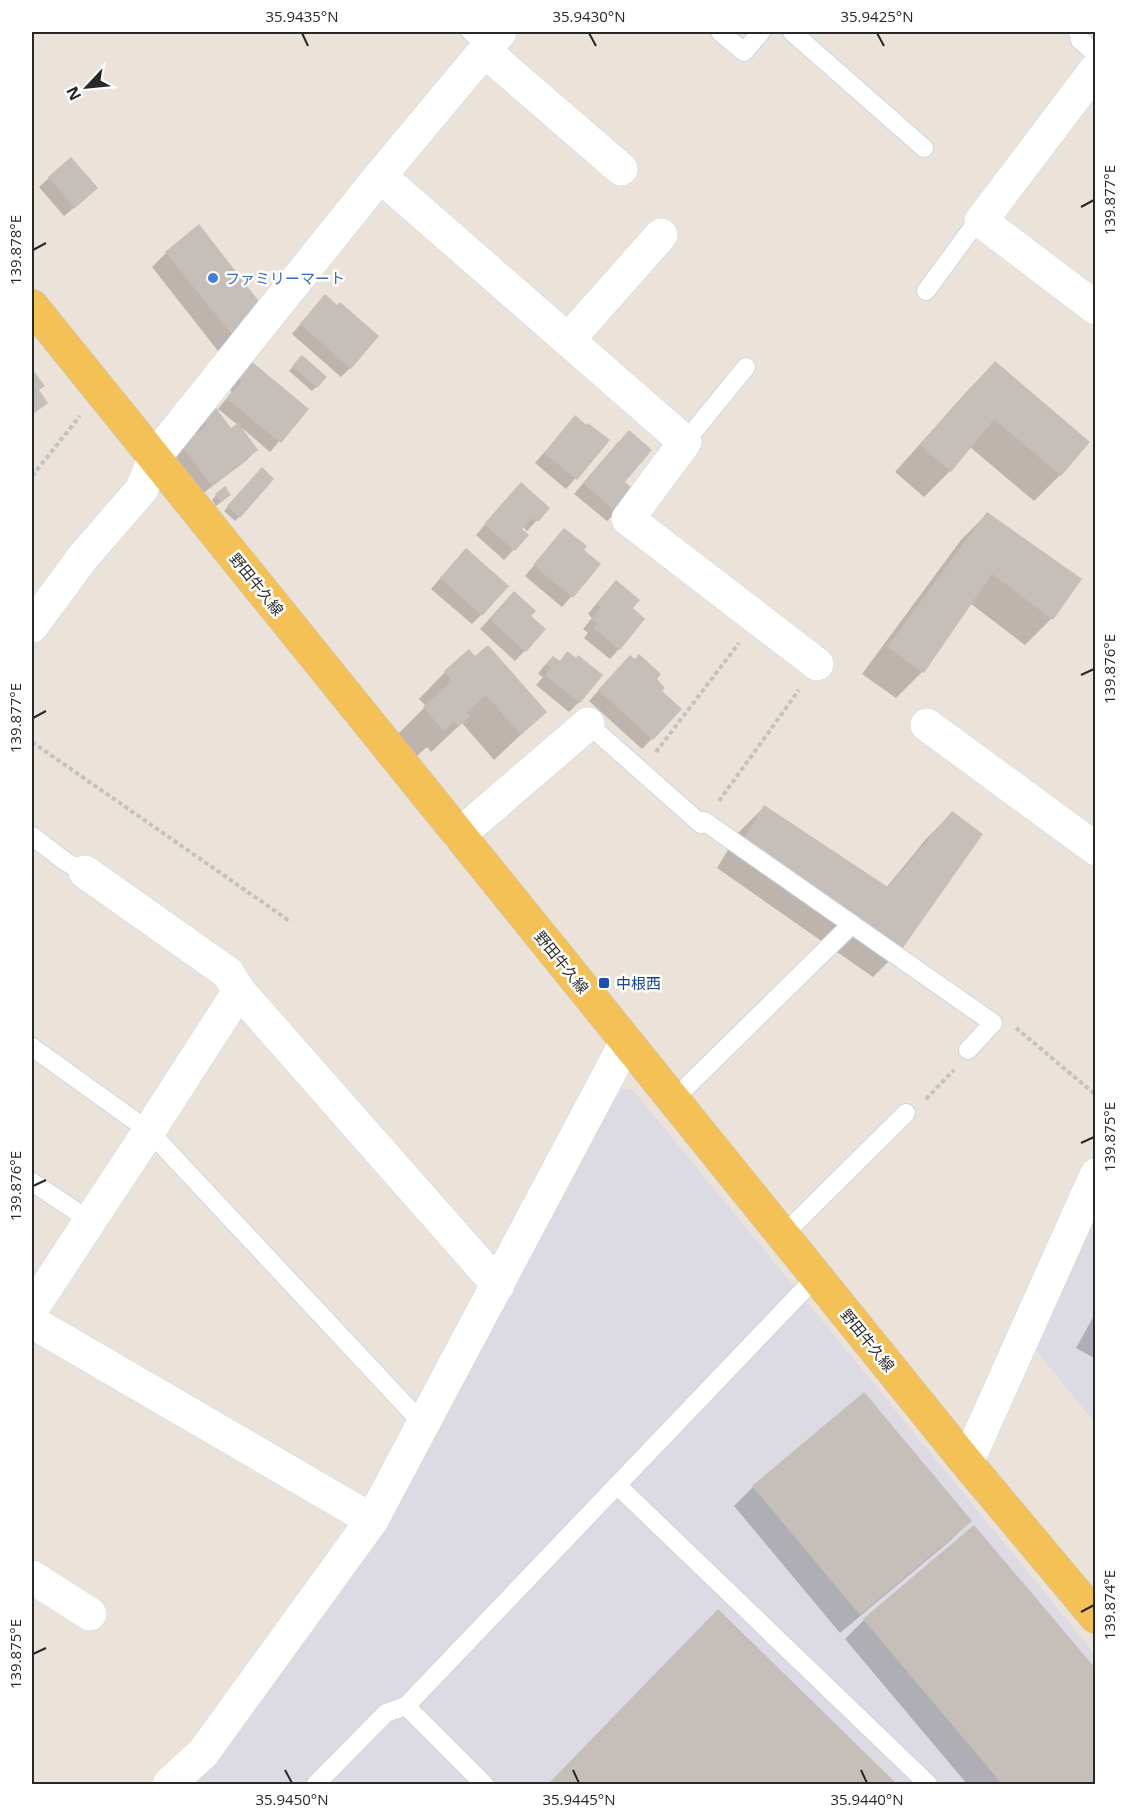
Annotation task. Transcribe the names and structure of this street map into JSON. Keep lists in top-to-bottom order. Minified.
{"streets":{"main road":["野田牛久線"]},"places":{"other":["ファミリーマート"],"transit":["中根西"]},"north":"bottom left","coordinates":["35.9435°N","35.9430°N","35.9425°N","139.877°E","139.878°E","139.876°E","139.875°E","139.874°E","35.9450°N","35.9445°N","35.9440°N"]}
